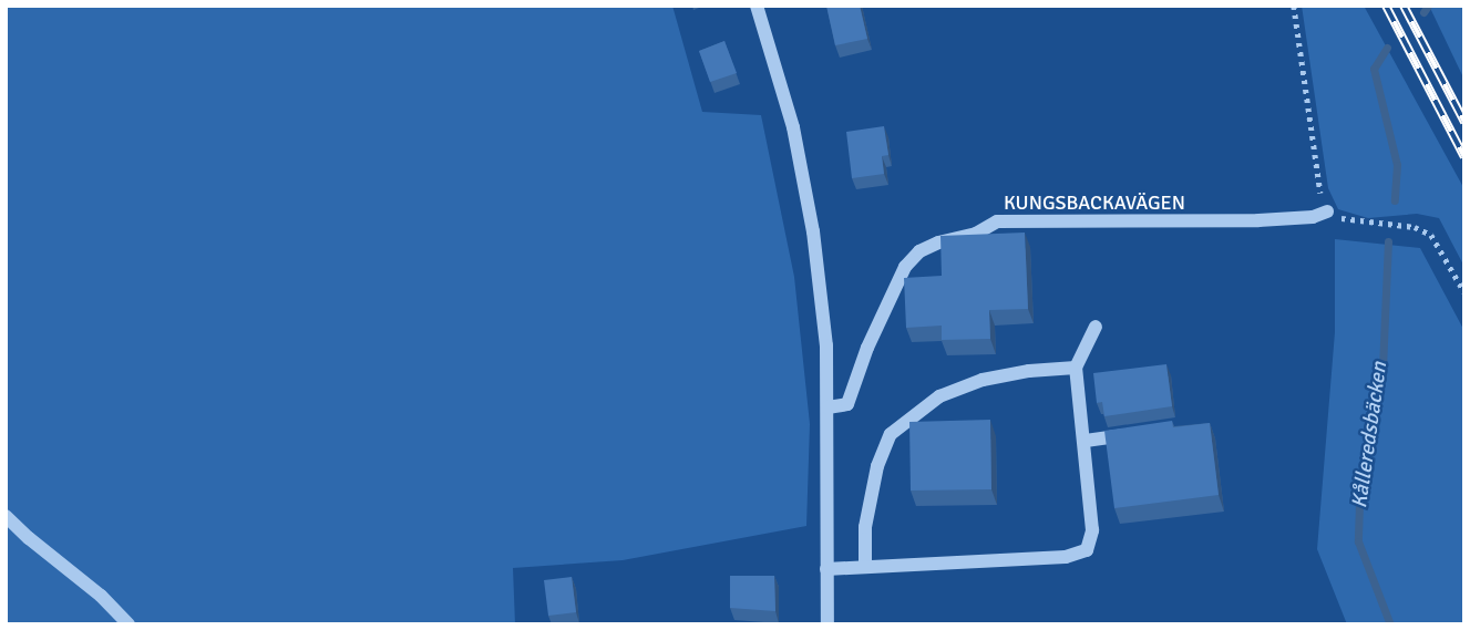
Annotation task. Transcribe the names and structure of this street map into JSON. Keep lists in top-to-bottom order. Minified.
{"streets":{"street":["KUNGSBACKAVÄGEN"]},"water":["Kålleredsbäcken"]}
